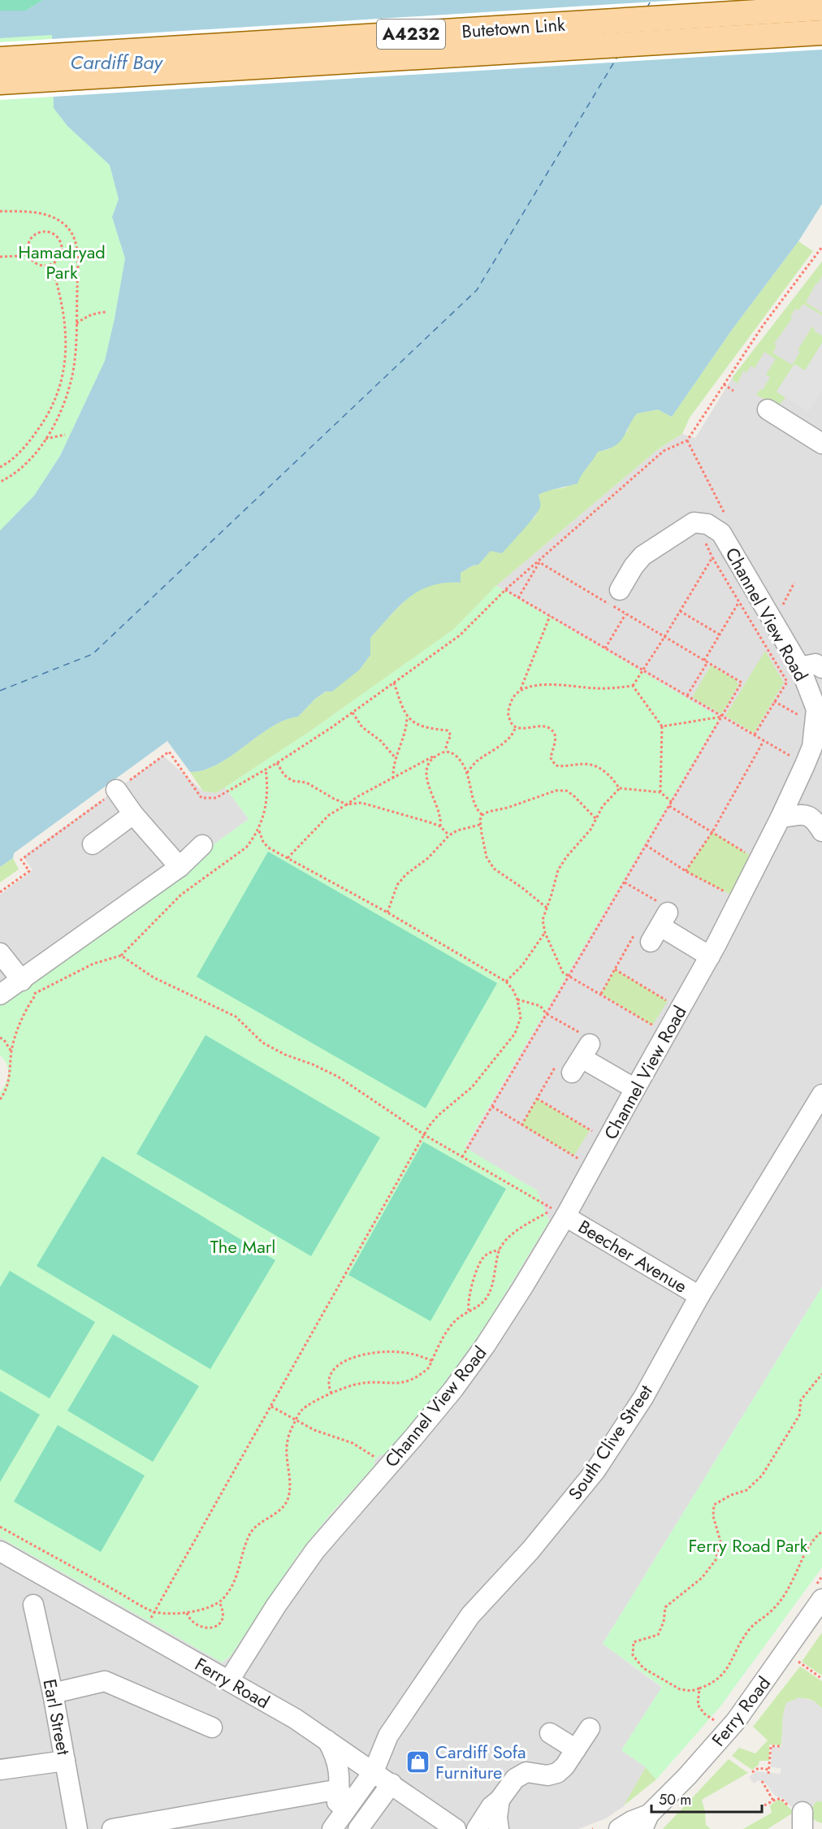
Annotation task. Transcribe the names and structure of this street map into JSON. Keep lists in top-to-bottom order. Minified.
{"streets":{"main road":["Butetown Link","A4232"],"street":["Channel View Road","Beecher Avenue","South Clive Street","Ferry Road","Earl Street"]},"crossings":[["Channel View Road","Beecher Avenue"],["Channel View Road","Ferry Road"],["Beecher Avenue","South Clive Street"],["South Clive Street","Ferry Road"]],"water":["Cardiff Bay"],"parks":["Hamadryad Park","The Marl","Ferry Road Park"],"places":{"shop":["Cardiff Sofa Furniture"]},"scale_bar":"50 m"}
